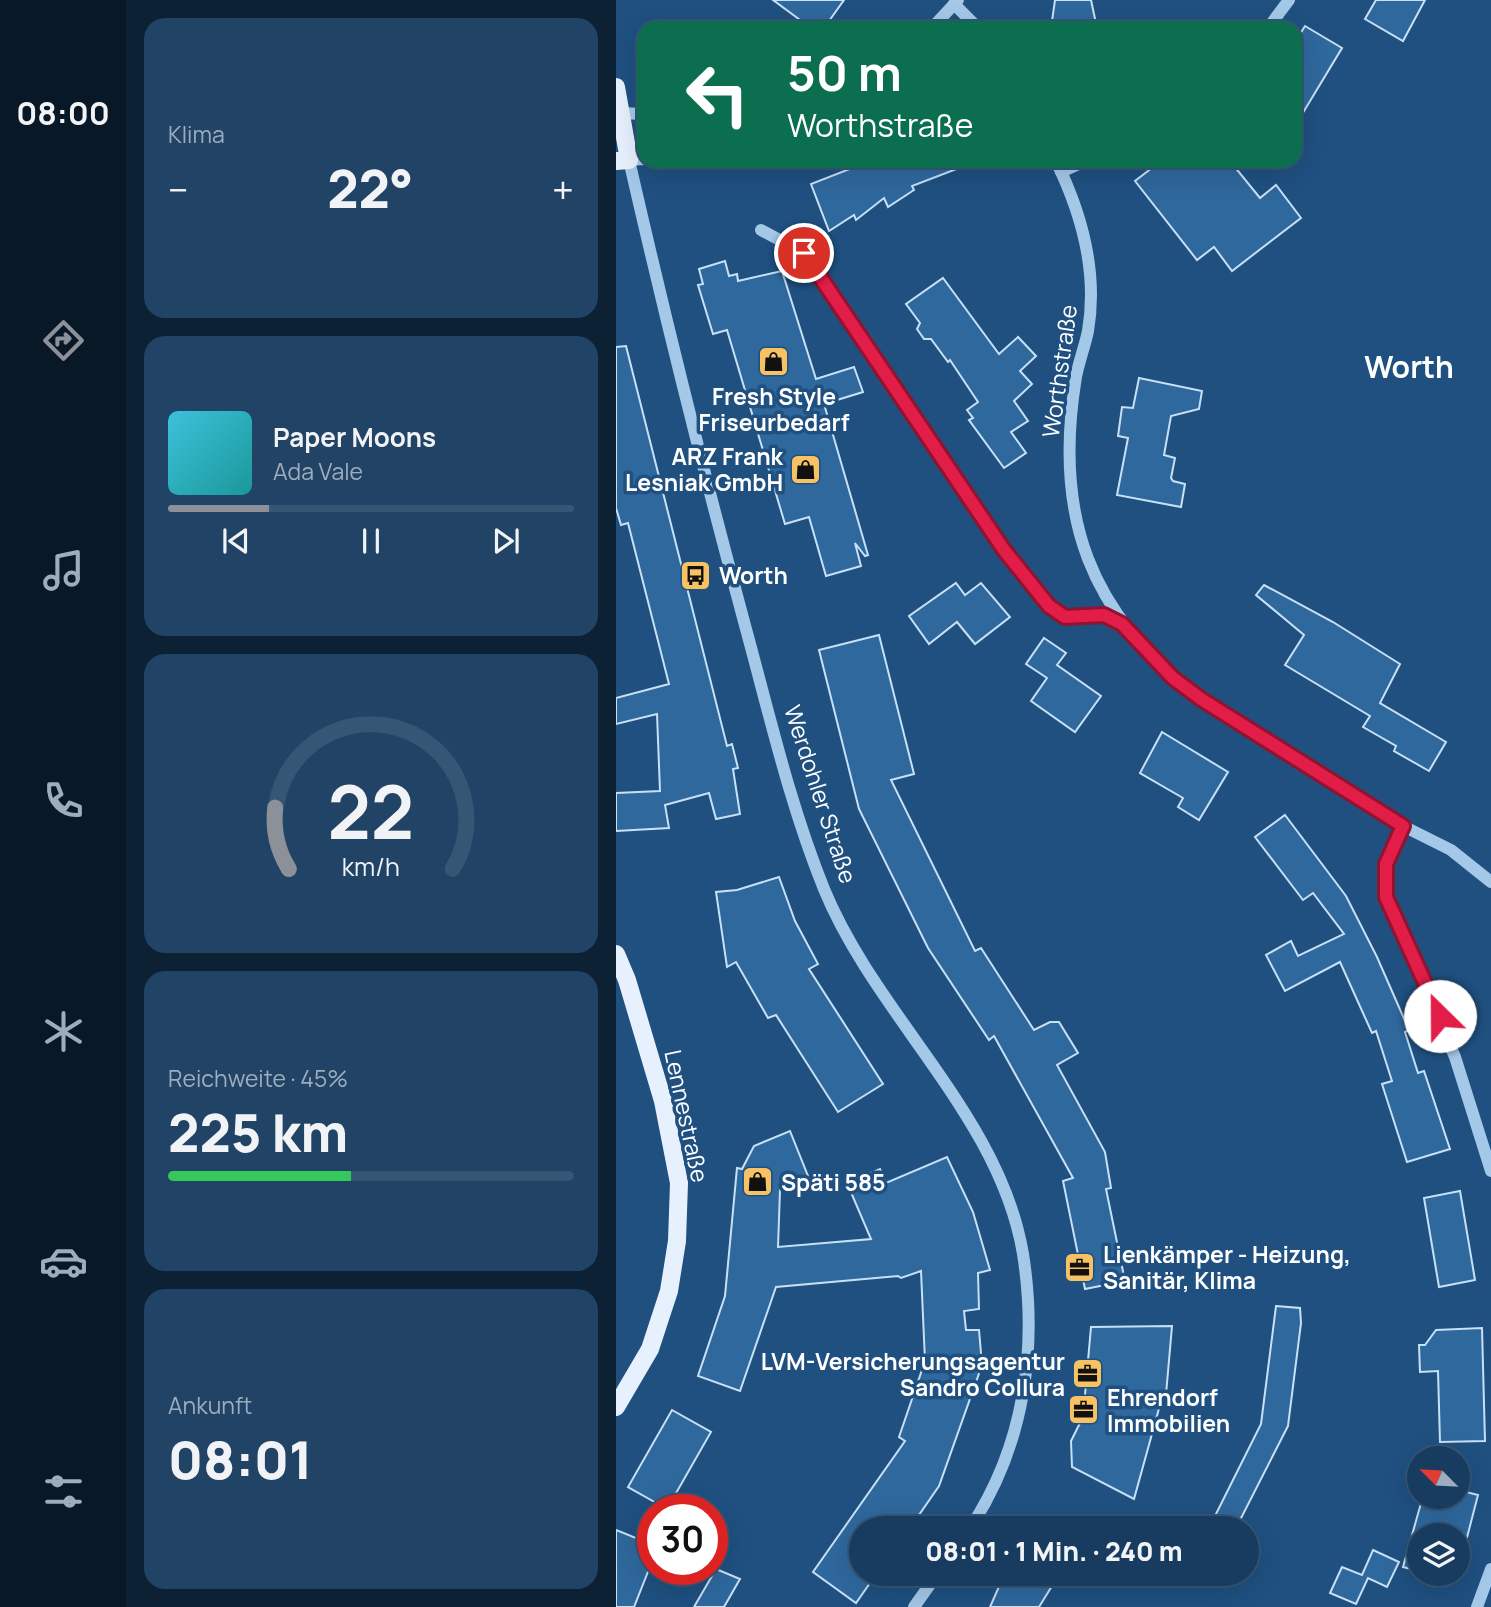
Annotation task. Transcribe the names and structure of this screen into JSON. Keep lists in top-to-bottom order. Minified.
{"streets":{"main road":["Werdohler Straße","Lennestraße"],"street":["Worthstraße"]},"districts":["Worth"],"places":{"shop":["Fresh Style Friseurbedarf","ARZ Frank Lesniak GmbH","Späti 585"],"bus stop":["Worth"],"office":["Lienkämper - Heizung, Sanitär, Klima","LVM-Versicherungsagentur Sandro Collura","Ehrendorf Immobilien"]},"north":"top left","page":{"tabs":"08:00","tile":["Klima",["Reichweite · 45%","225 km"],["Ankunft","08:01"]],"turn":["50 m","Worthstraße"],"heat":["−","22°","+"],"song":["Paper Moons","Ada Vale"],"limit":"30","trip":"08:01 · 1 Min. · 240 m","gauge":["22","km/h"]}}
